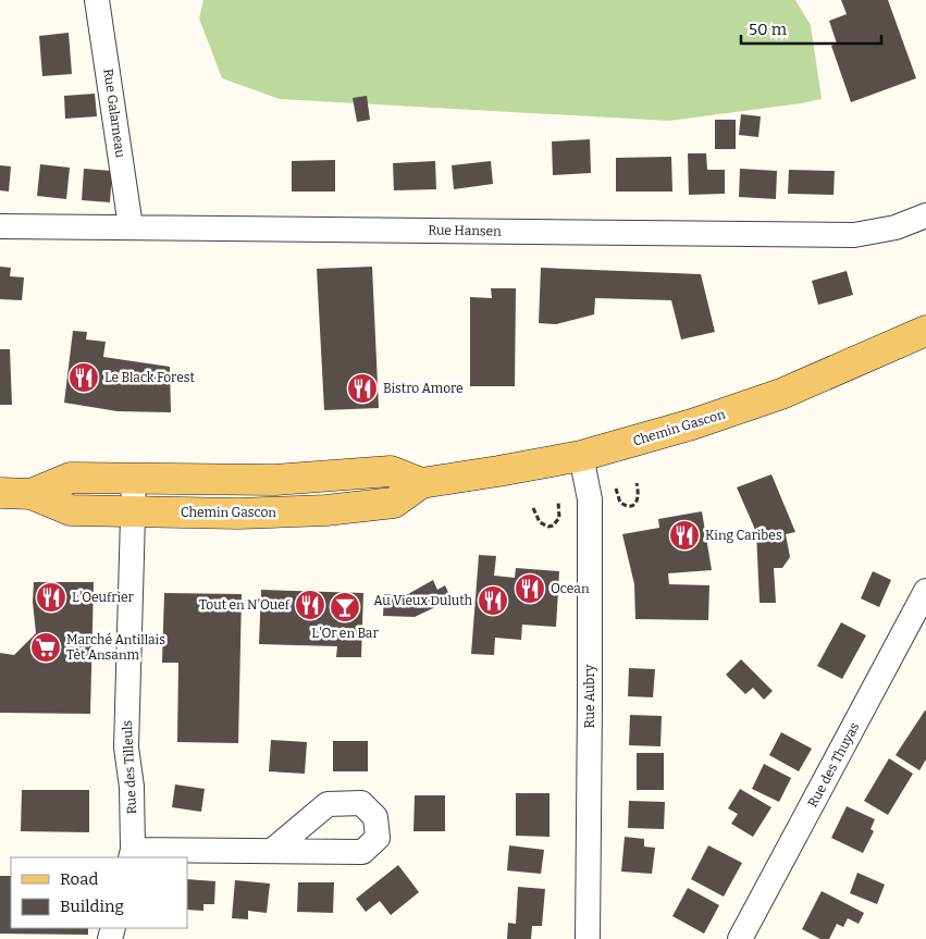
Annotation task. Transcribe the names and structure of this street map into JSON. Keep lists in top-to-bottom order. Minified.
{"streets":{"main road":["Chemin Gascon"],"street":["Rue Galarneau","Rue Hansen","Rue Aubry","Rue des Thuyas","Rue des Tilleuls"]},"crossings":[["Rue Galarneau","Rue Hansen"],["Chemin Gascon","Rue Aubry"],["Chemin Gascon","Rue des Tilleuls"]],"places":{"restaurant":["Le Black Forest","Bistro Amore","King Caribes","Ocean","L'Oeufrier","Au Vieux Duluth","Tout en N'Ouef"],"bar":["L'Or en Bar"],"supermarket":["Marché Antillais Tèt Ansanm"]},"legend":["Road","Building"],"scale_bar":"50 m"}
